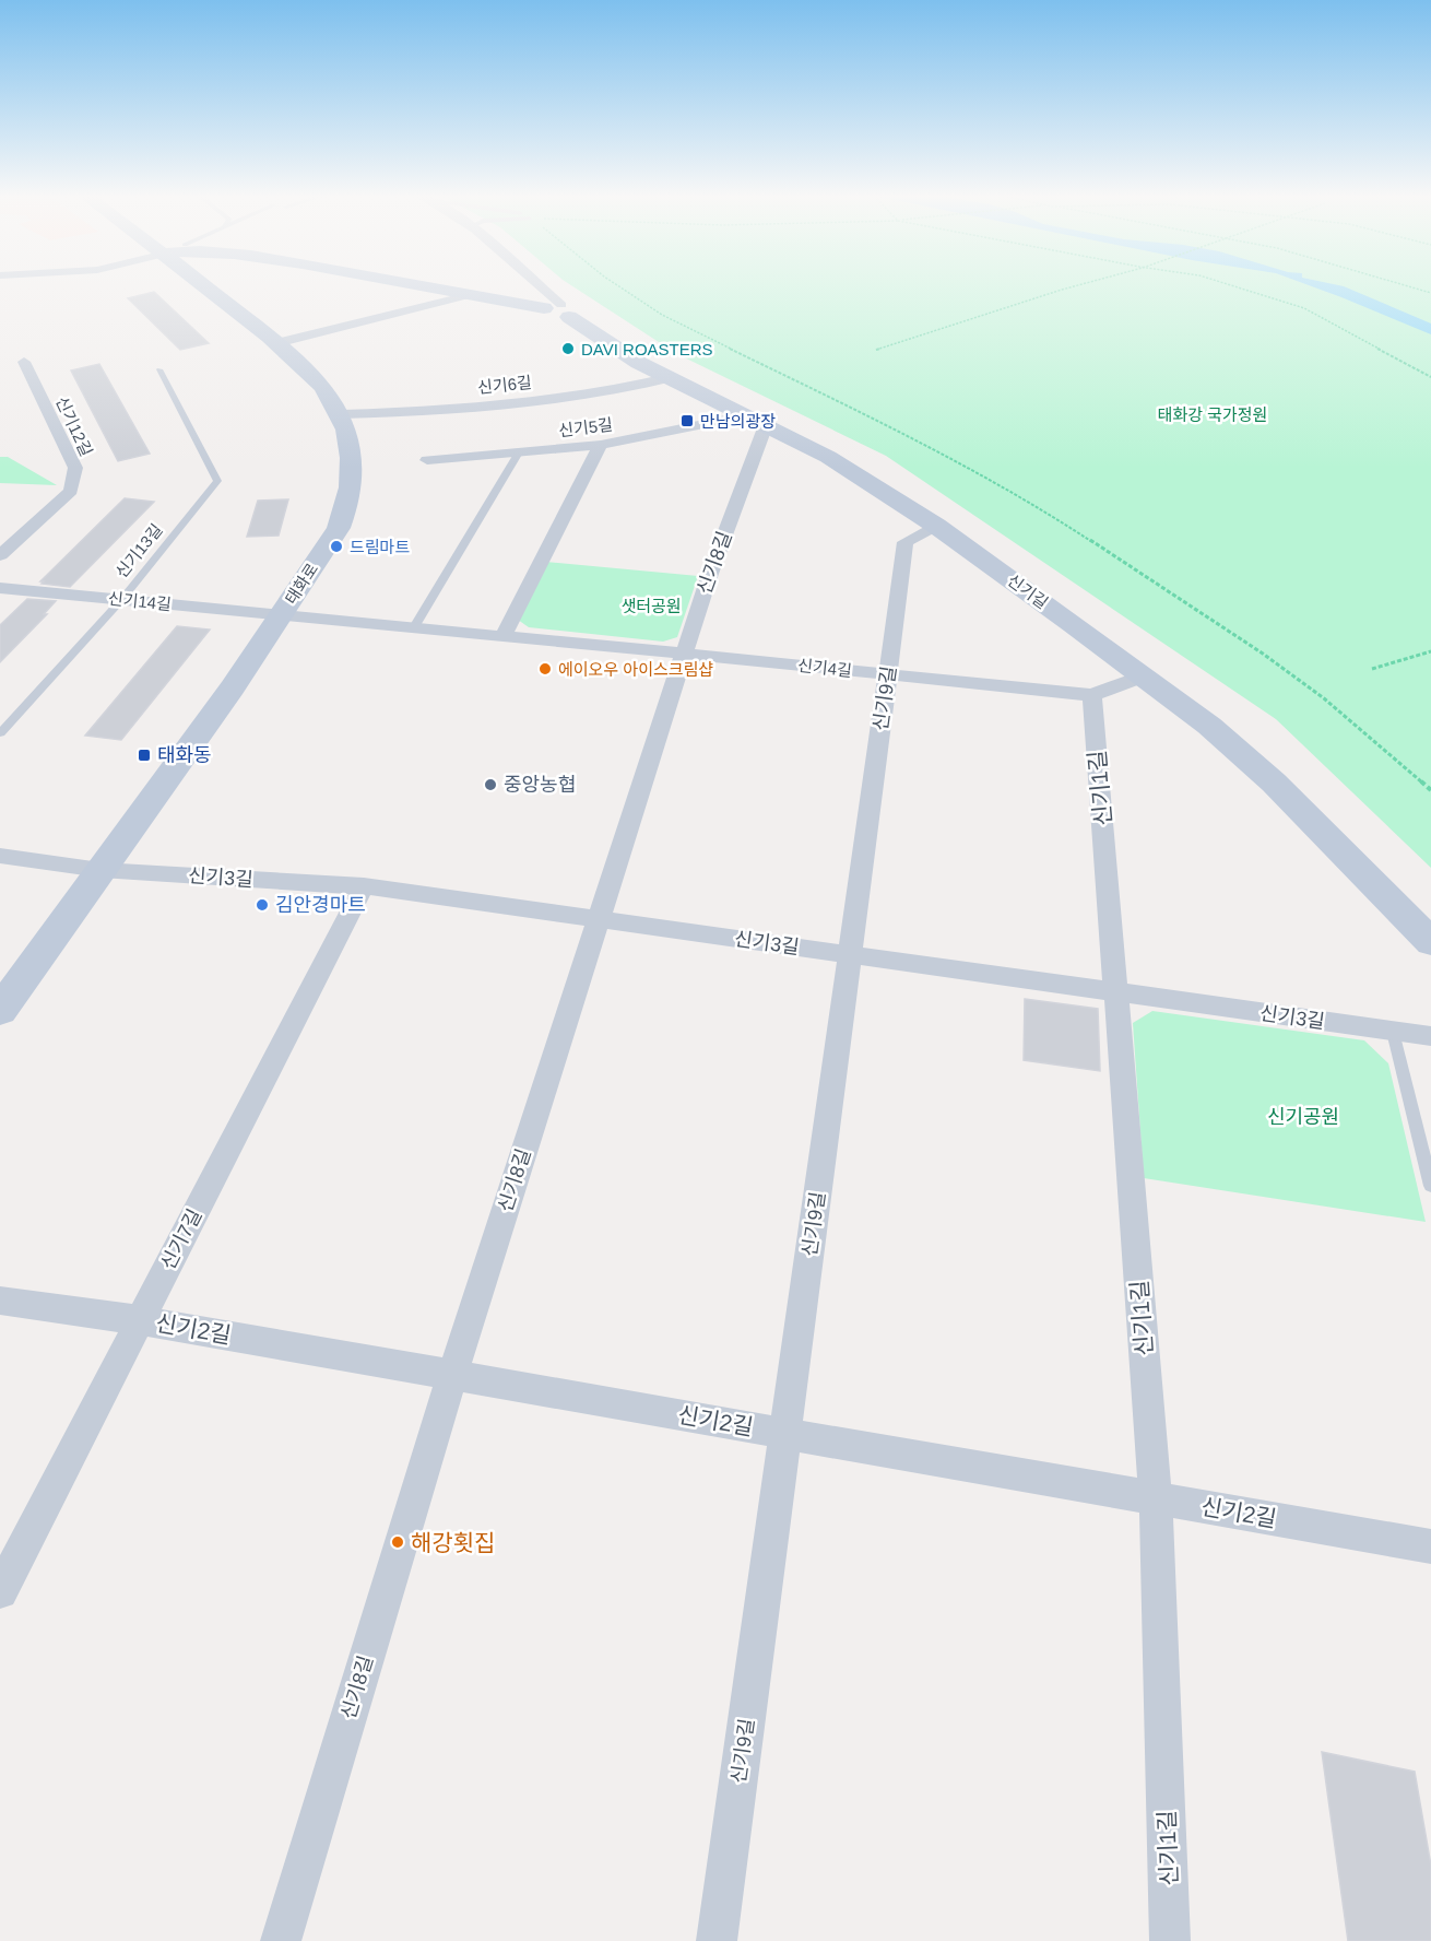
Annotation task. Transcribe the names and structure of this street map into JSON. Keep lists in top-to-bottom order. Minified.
{"streets":{"street":["신기6길","신기12길","신기5길","신기8길","태화로","신기길","신기14길","신기4길","신기9길","신기1길","신기3길","신기7길","신기2길"],"lane":["신기13길"]},"crossings":[["신기6길","태화로"],["신기6길","신기길"],["신기5길","신기8길"],["신기5길","신기길"],["신기13길","신기14길"],["신기8길","신기길"],["신기8길","신기4길"],["신기8길","신기3길"],["신기8길","신기2길"],["태화로","신기길"],["태화로","신기14길"],["태화로","신기4길"],["태화로","신기3길"],["신기길","신기4길"],["신기길","신기9길"],["신기14길","신기4길"],["신기4길","신기9길"],["신기4길","신기1길"],["신기9길","신기3길"],["신기9길","신기2길"],["신기1길","신기3길"],["신기1길","신기2길"],["신기3길","신기7길"],["신기7길","신기2길"]],"parks":["태화강 국가정원","샛터공원","신기공원"],"places":{"other":["DAVI ROASTERS","드림마트","에이오우 아이스크림샵","중앙농협","김안경마트","해강횟집"],"transit":["만남의광장","태화동"]}}
